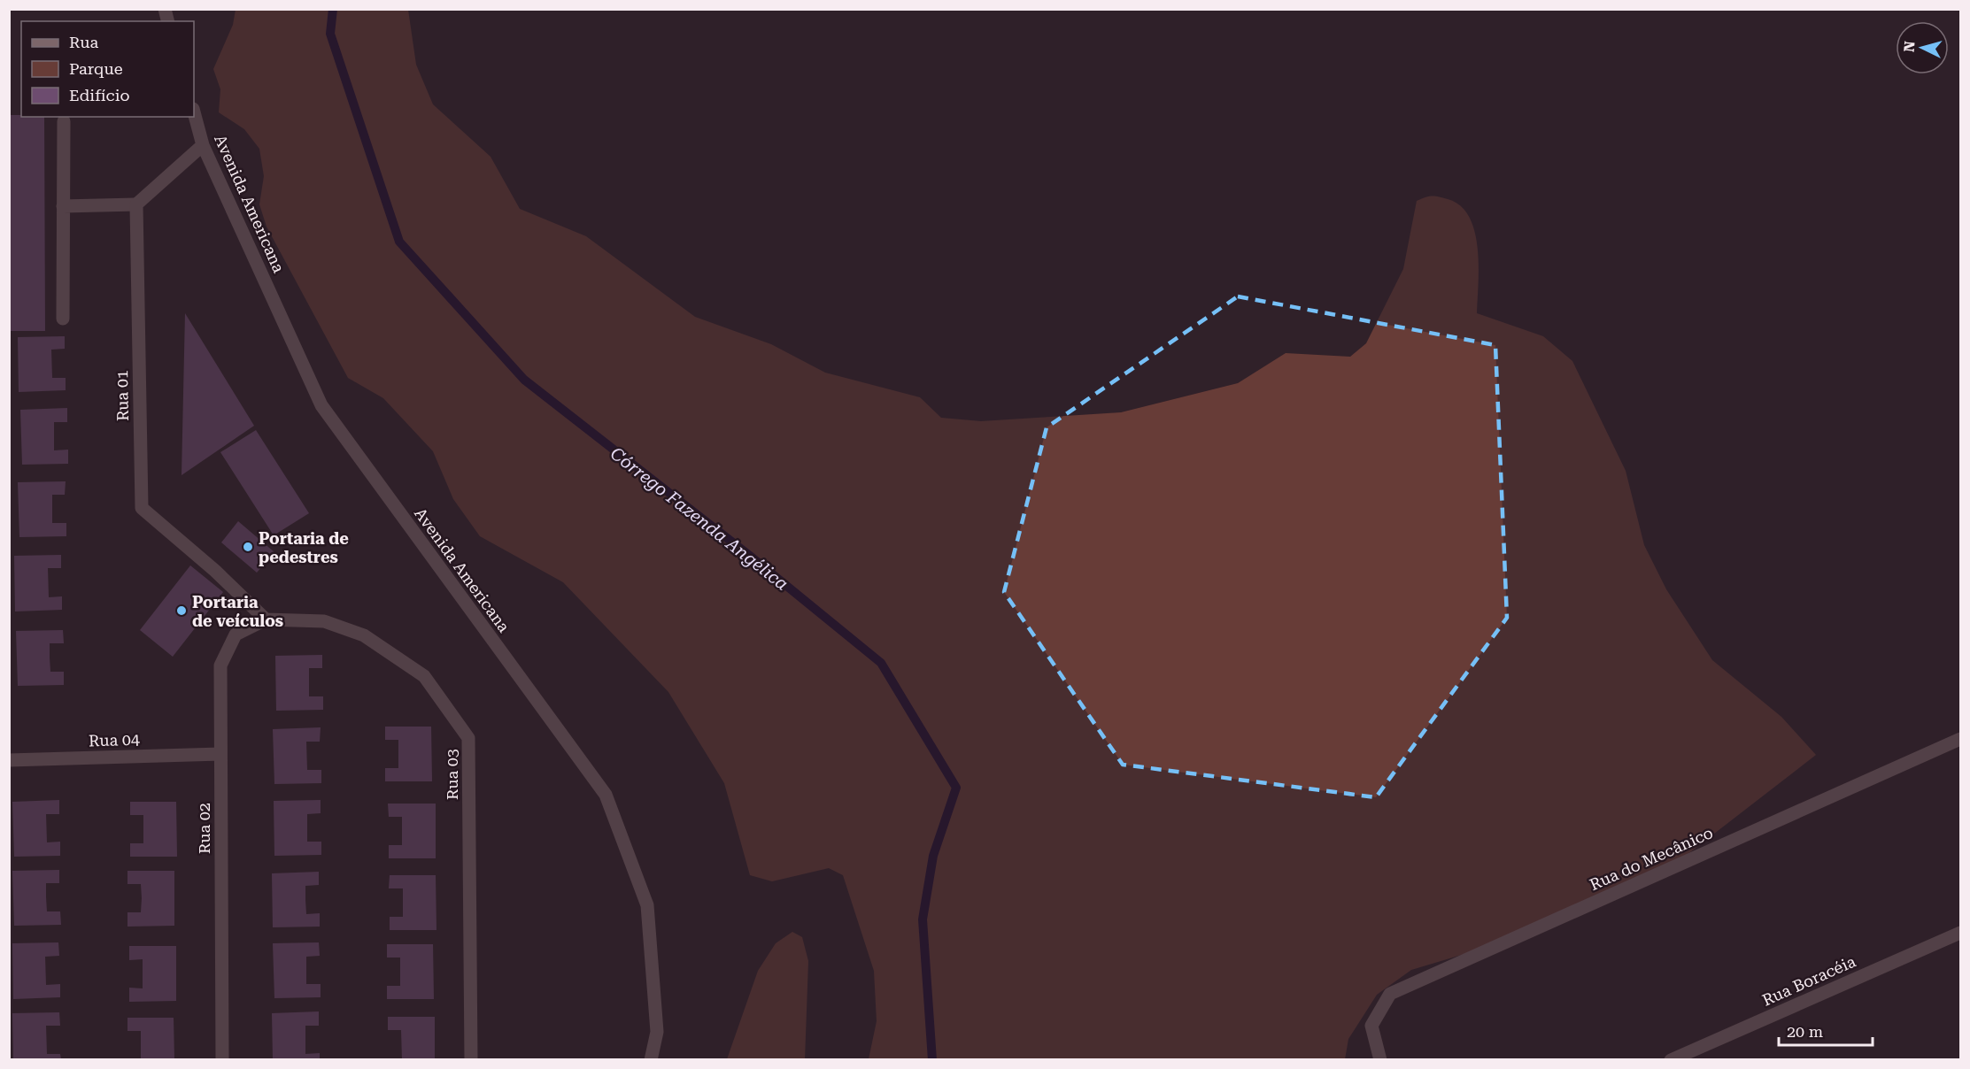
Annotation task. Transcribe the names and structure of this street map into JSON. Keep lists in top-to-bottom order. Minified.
{"streets":{"street":["Avenida Americana","Rua 01","Rua 04","Rua 03","Rua 02","Rua do Mecânico","Rua Boracéia"]},"crossings":[["Rua 01","Rua 03"],["Rua 01","Rua 02"],["Rua 04","Rua 02"],["Rua 03","Rua 02"]],"water":["Córrego Fazenda Angélica"],"places":["Portaria de pedestres","Portaria de veículos"],"legend":["Rua","Parque","Edifício"],"scale_bar":"20 m","north":"left"}
